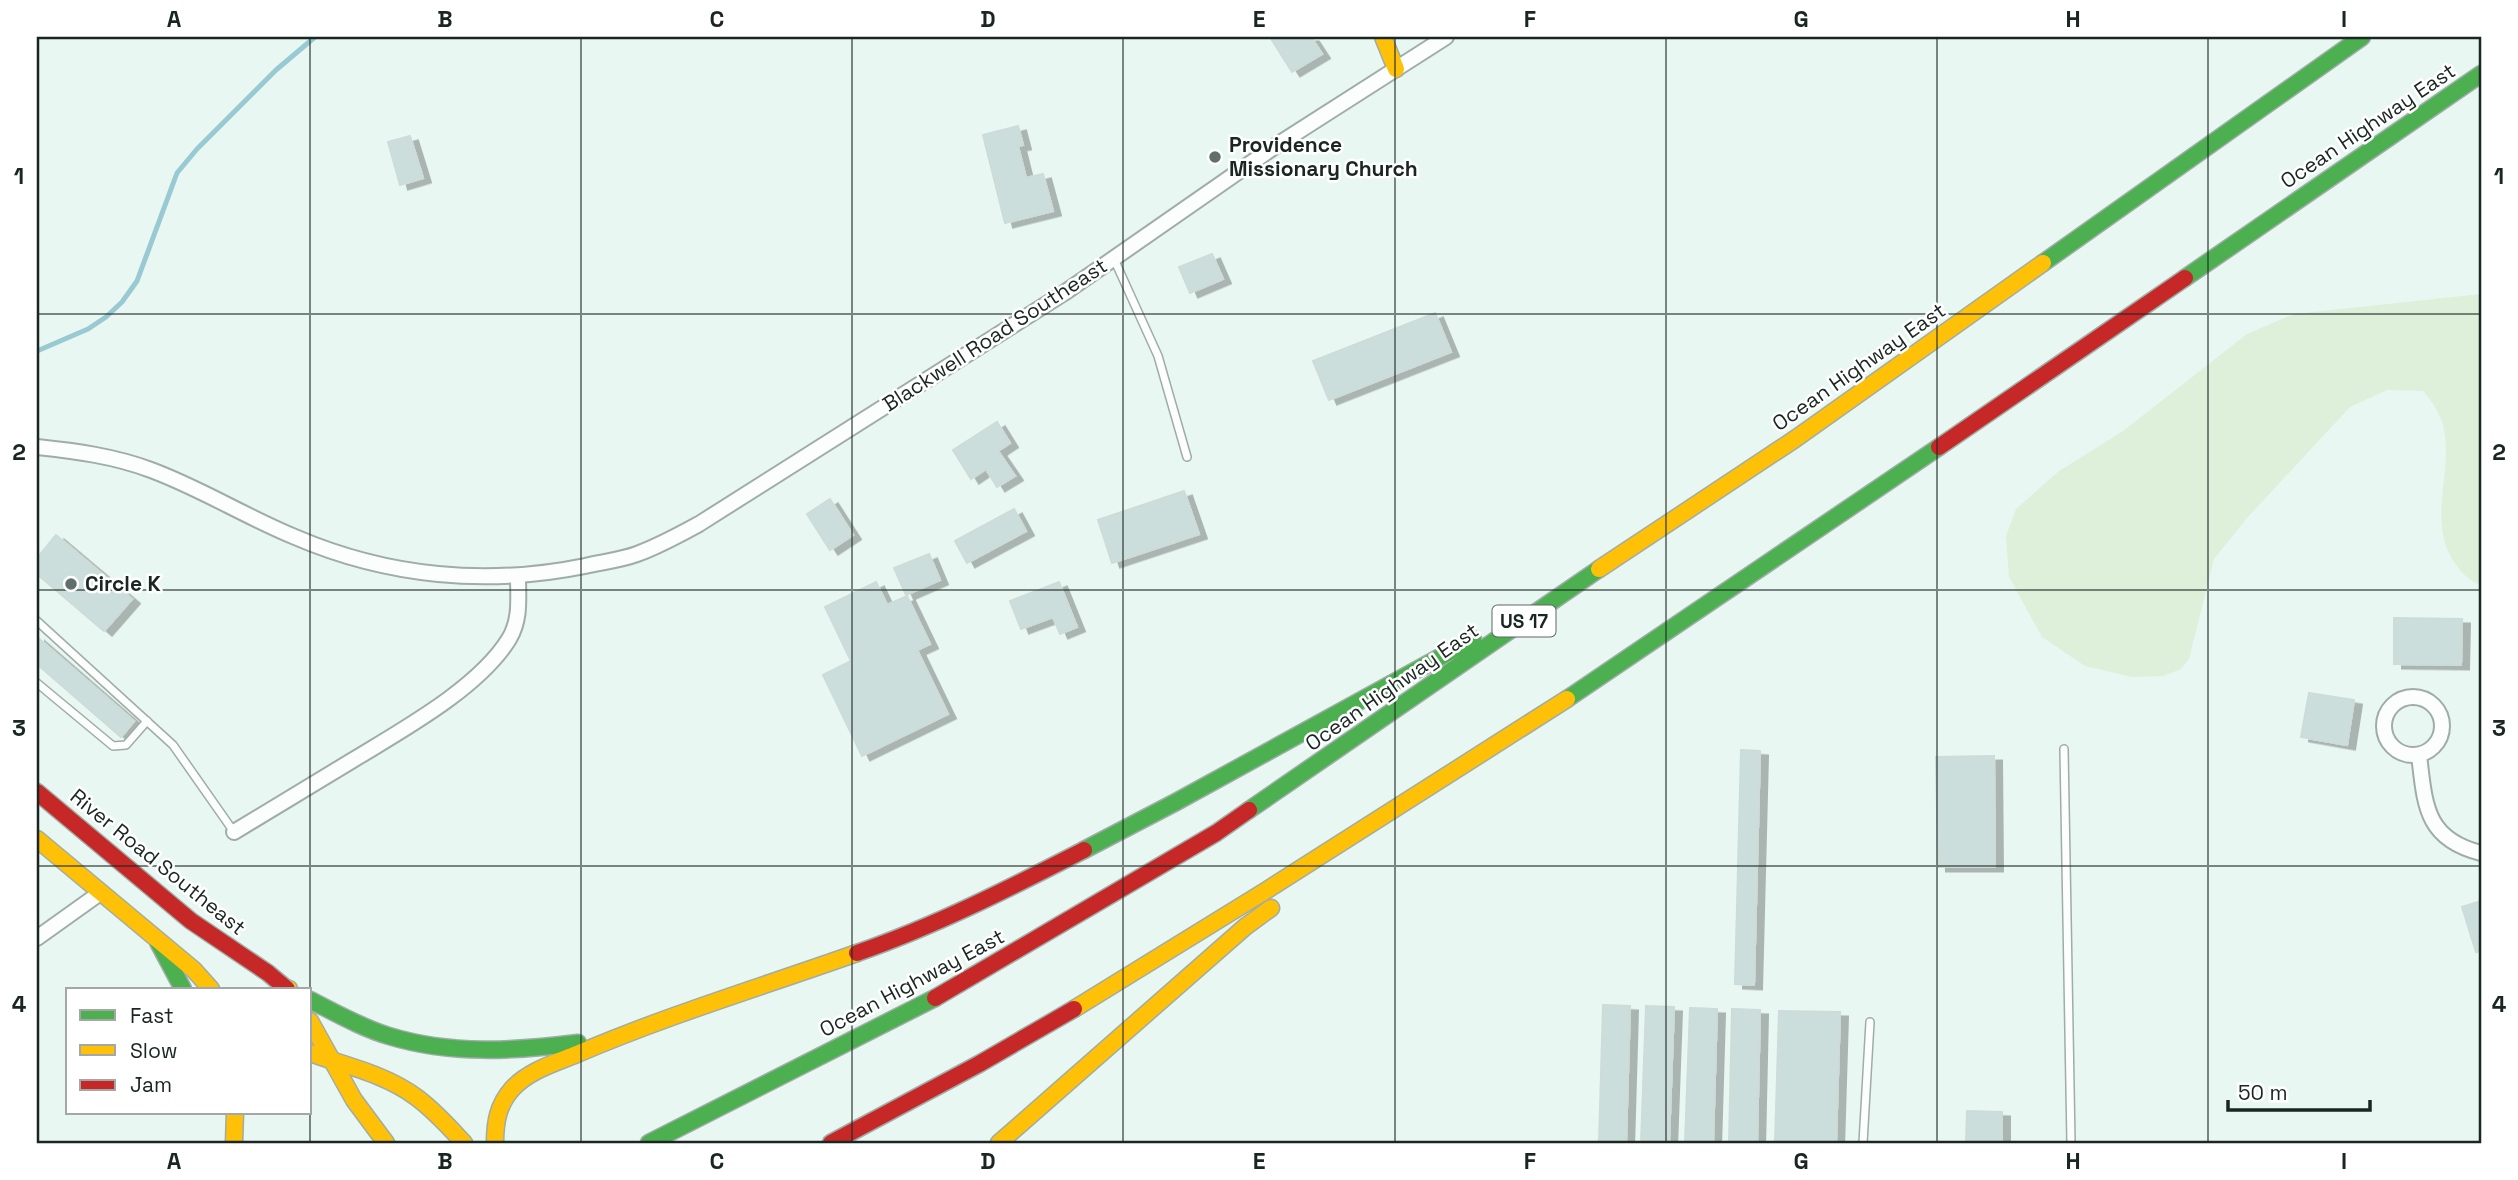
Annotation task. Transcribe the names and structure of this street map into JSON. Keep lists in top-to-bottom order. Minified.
{"streets":{"main road":["Ocean Highway East","US 17","River Road Southeast"],"street":["Blackwell Road Southeast"]},"places":["Providence Missionary Church","Circle K"],"legend":["Fast","Slow","Jam"],"scale_bar":"50 m","grid":{"columns":["A","B","C","D","E","F","G","H","I"],"rows":["1","2","3","4"]}}
